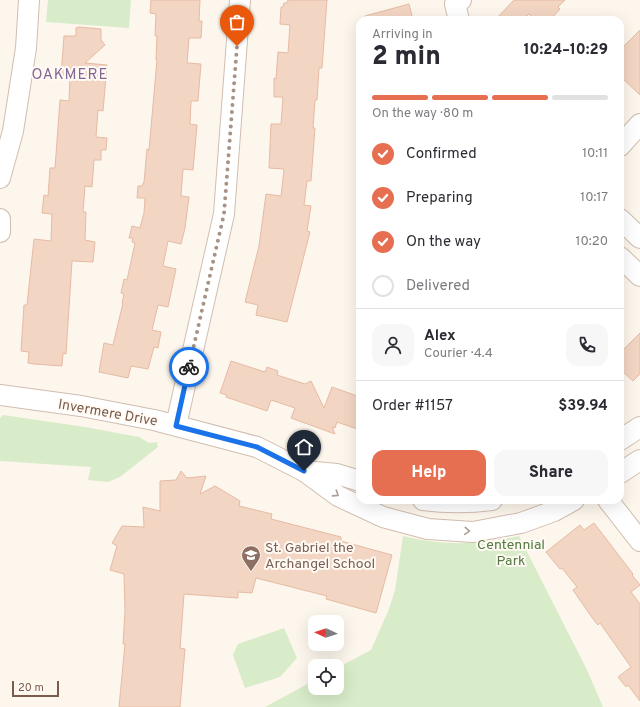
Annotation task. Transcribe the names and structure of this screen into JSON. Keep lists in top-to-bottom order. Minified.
{"streets":{"street":["Invermere Drive"]},"one_way":["Invermere Drive"],"districts":["OAKMERE"],"parks":["Centennial Park"],"places":{"school or university":["St. Gabriel the Archangel School"]},"scale_bar":"20 m","north":"left","page":{"heading":["2 min","Arriving in","10:24–10:29"],"panel":["Alex","Courier · 4.4","Order #1157","$39.94"],"bar":"On the way · 80 m","list":[["Confirmed","10:11"],["Preparing","10:17"],["On the way","10:20"],"Delivered"],"buttons":["Help","Share"],"scale":"20 m"}}
